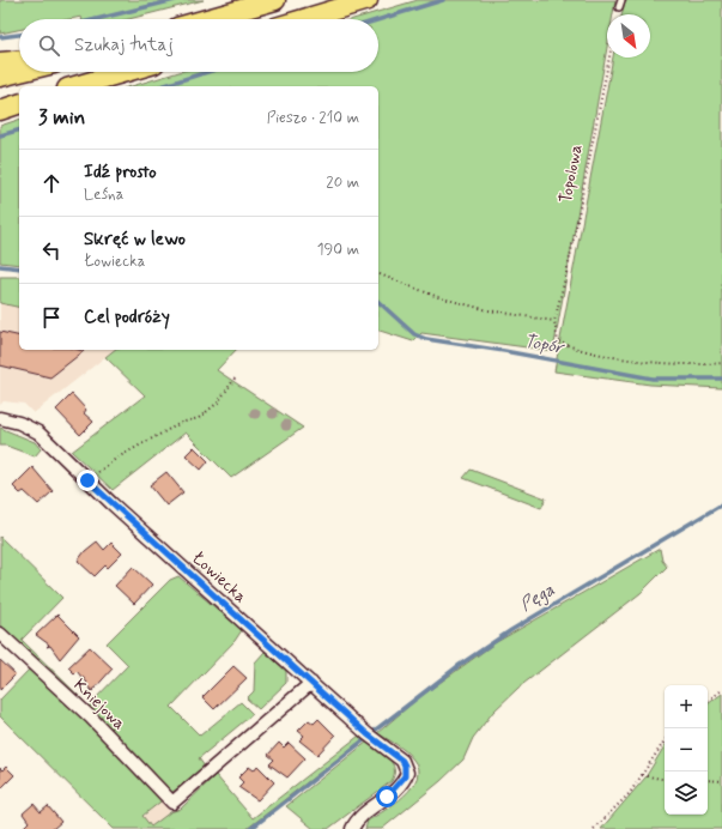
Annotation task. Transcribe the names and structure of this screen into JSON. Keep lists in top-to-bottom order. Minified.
{"streets":{"street":["Łowiecka","Kniejowa"],"path":["Topolowa"]},"crossings":[["Łowiecka","Kniejowa"]],"water":["Topór","Pęga"],"north":"bottom right","page":{"search":"Szukaj tutaj","heading":["3 min","Pieszo · 210 m"],"list":[["Idź prosto","Leśna","20 m"],["Skręć w lewo","Łowiecka","190 m"],"Cel podróży"],"map_buttons":["+","−"]}}
